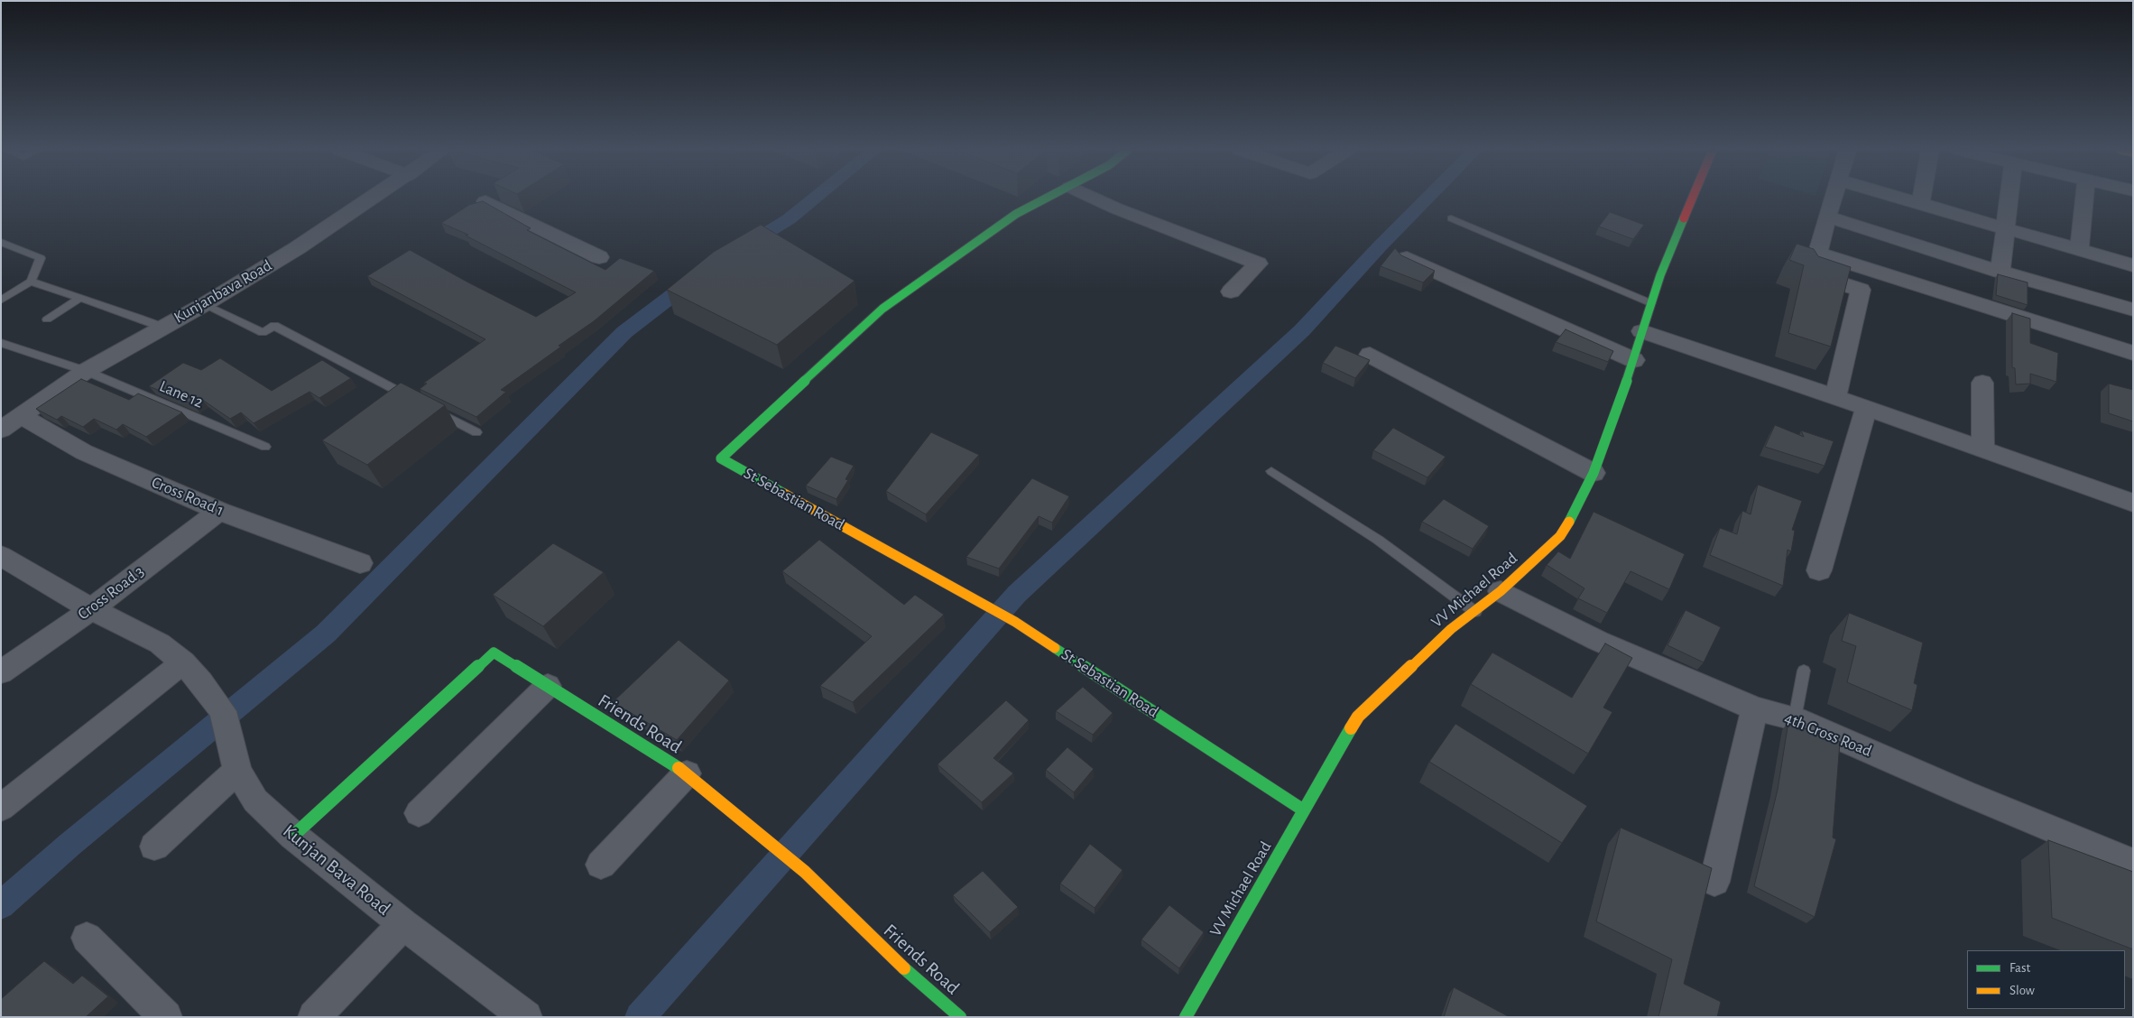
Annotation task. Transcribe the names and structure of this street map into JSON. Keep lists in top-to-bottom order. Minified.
{"streets":{"street":["Kunjanbava Road","Cross Road 1","St Sebastian Road","VV Michael Road","Cross Road 3","Friends Road","4th Cross Road","Kunjan Bava Road"],"lane":["Lane 12"]},"crossings":[["Kunjanbava Road","Lane 12"],["Kunjanbava Road","Cross Road 1"],["Cross Road 1","Cross Road 3"],["St Sebastian Road","VV Michael Road"],["VV Michael Road","4th Cross Road"],["Friends Road","Kunjan Bava Road"]],"legend":["Fast","Slow"]}
